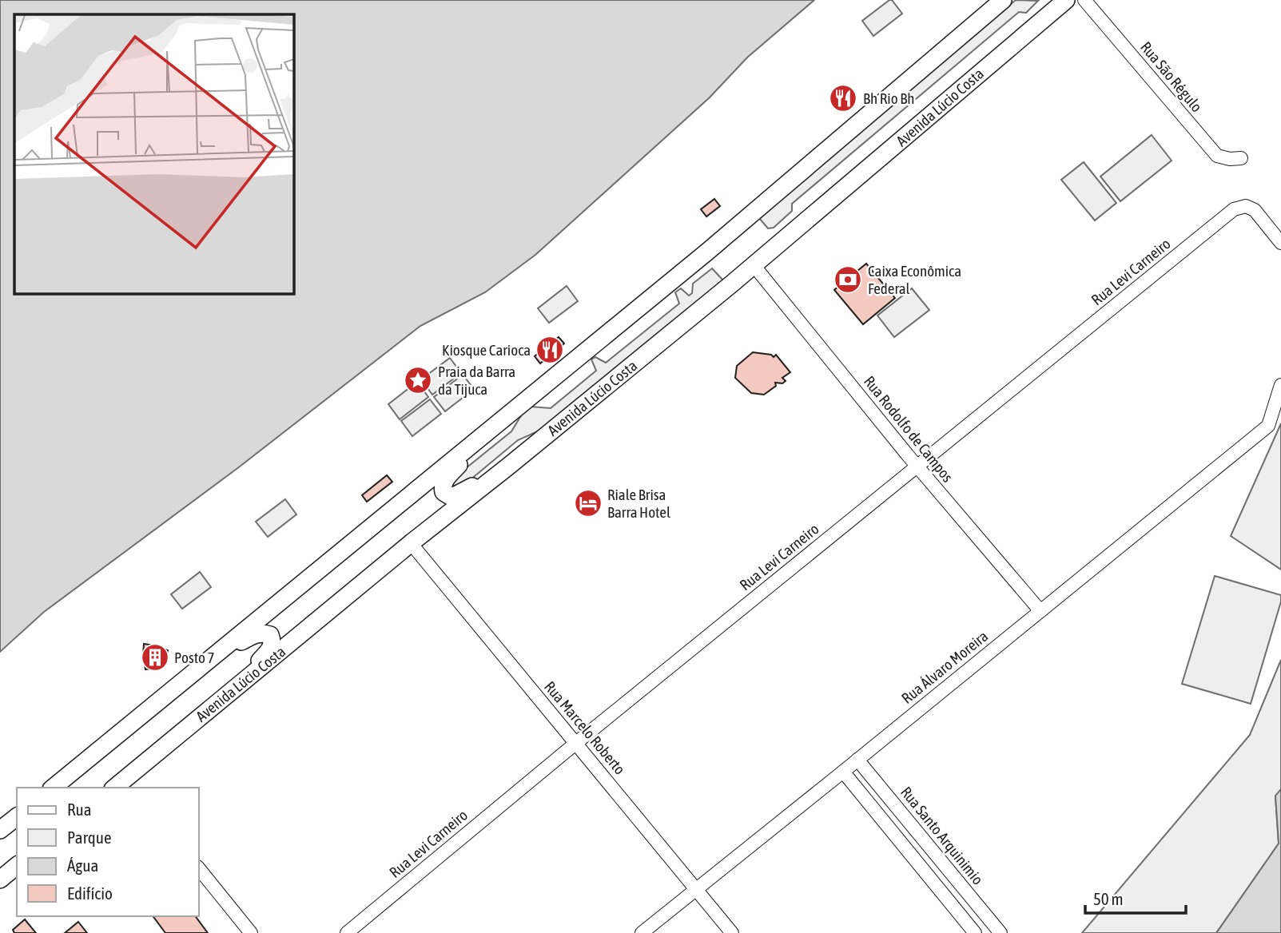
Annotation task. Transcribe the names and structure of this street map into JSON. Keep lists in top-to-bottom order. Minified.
{"streets":{"main road":["Avenida Lúcio Costa"],"street":["Rua São Régulo","Rua Levi Carneiro","Rua Rodolfo de Campos","Rua Álvaro Moreira","Rua Marcelo Roberto","Rua Santo Arquinimio"]},"crossings":[["Avenida Lúcio Costa","Rua Rodolfo de Campos"],["Avenida Lúcio Costa","Rua Marcelo Roberto"],["Rua Levi Carneiro","Rua Rodolfo de Campos"],["Rua Levi Carneiro","Rua Marcelo Roberto"],["Rua Rodolfo de Campos","Rua Álvaro Moreira"],["Rua Álvaro Moreira","Rua Marcelo Roberto"],["Rua Álvaro Moreira","Rua Santo Arquinimio"]],"places":{"restaurant":["Bh Rio Bh","Kiosque Carioca"],"bank":["Caixa Econômica Federal"],"place":["Praia da Barra da Tijuca"],"hotel":["Riale Brisa Barra Hotel"],"building":["Posto 7"]},"legend":["Rua","Parque","Água","Edifício"],"scale_bar":"50 m"}
